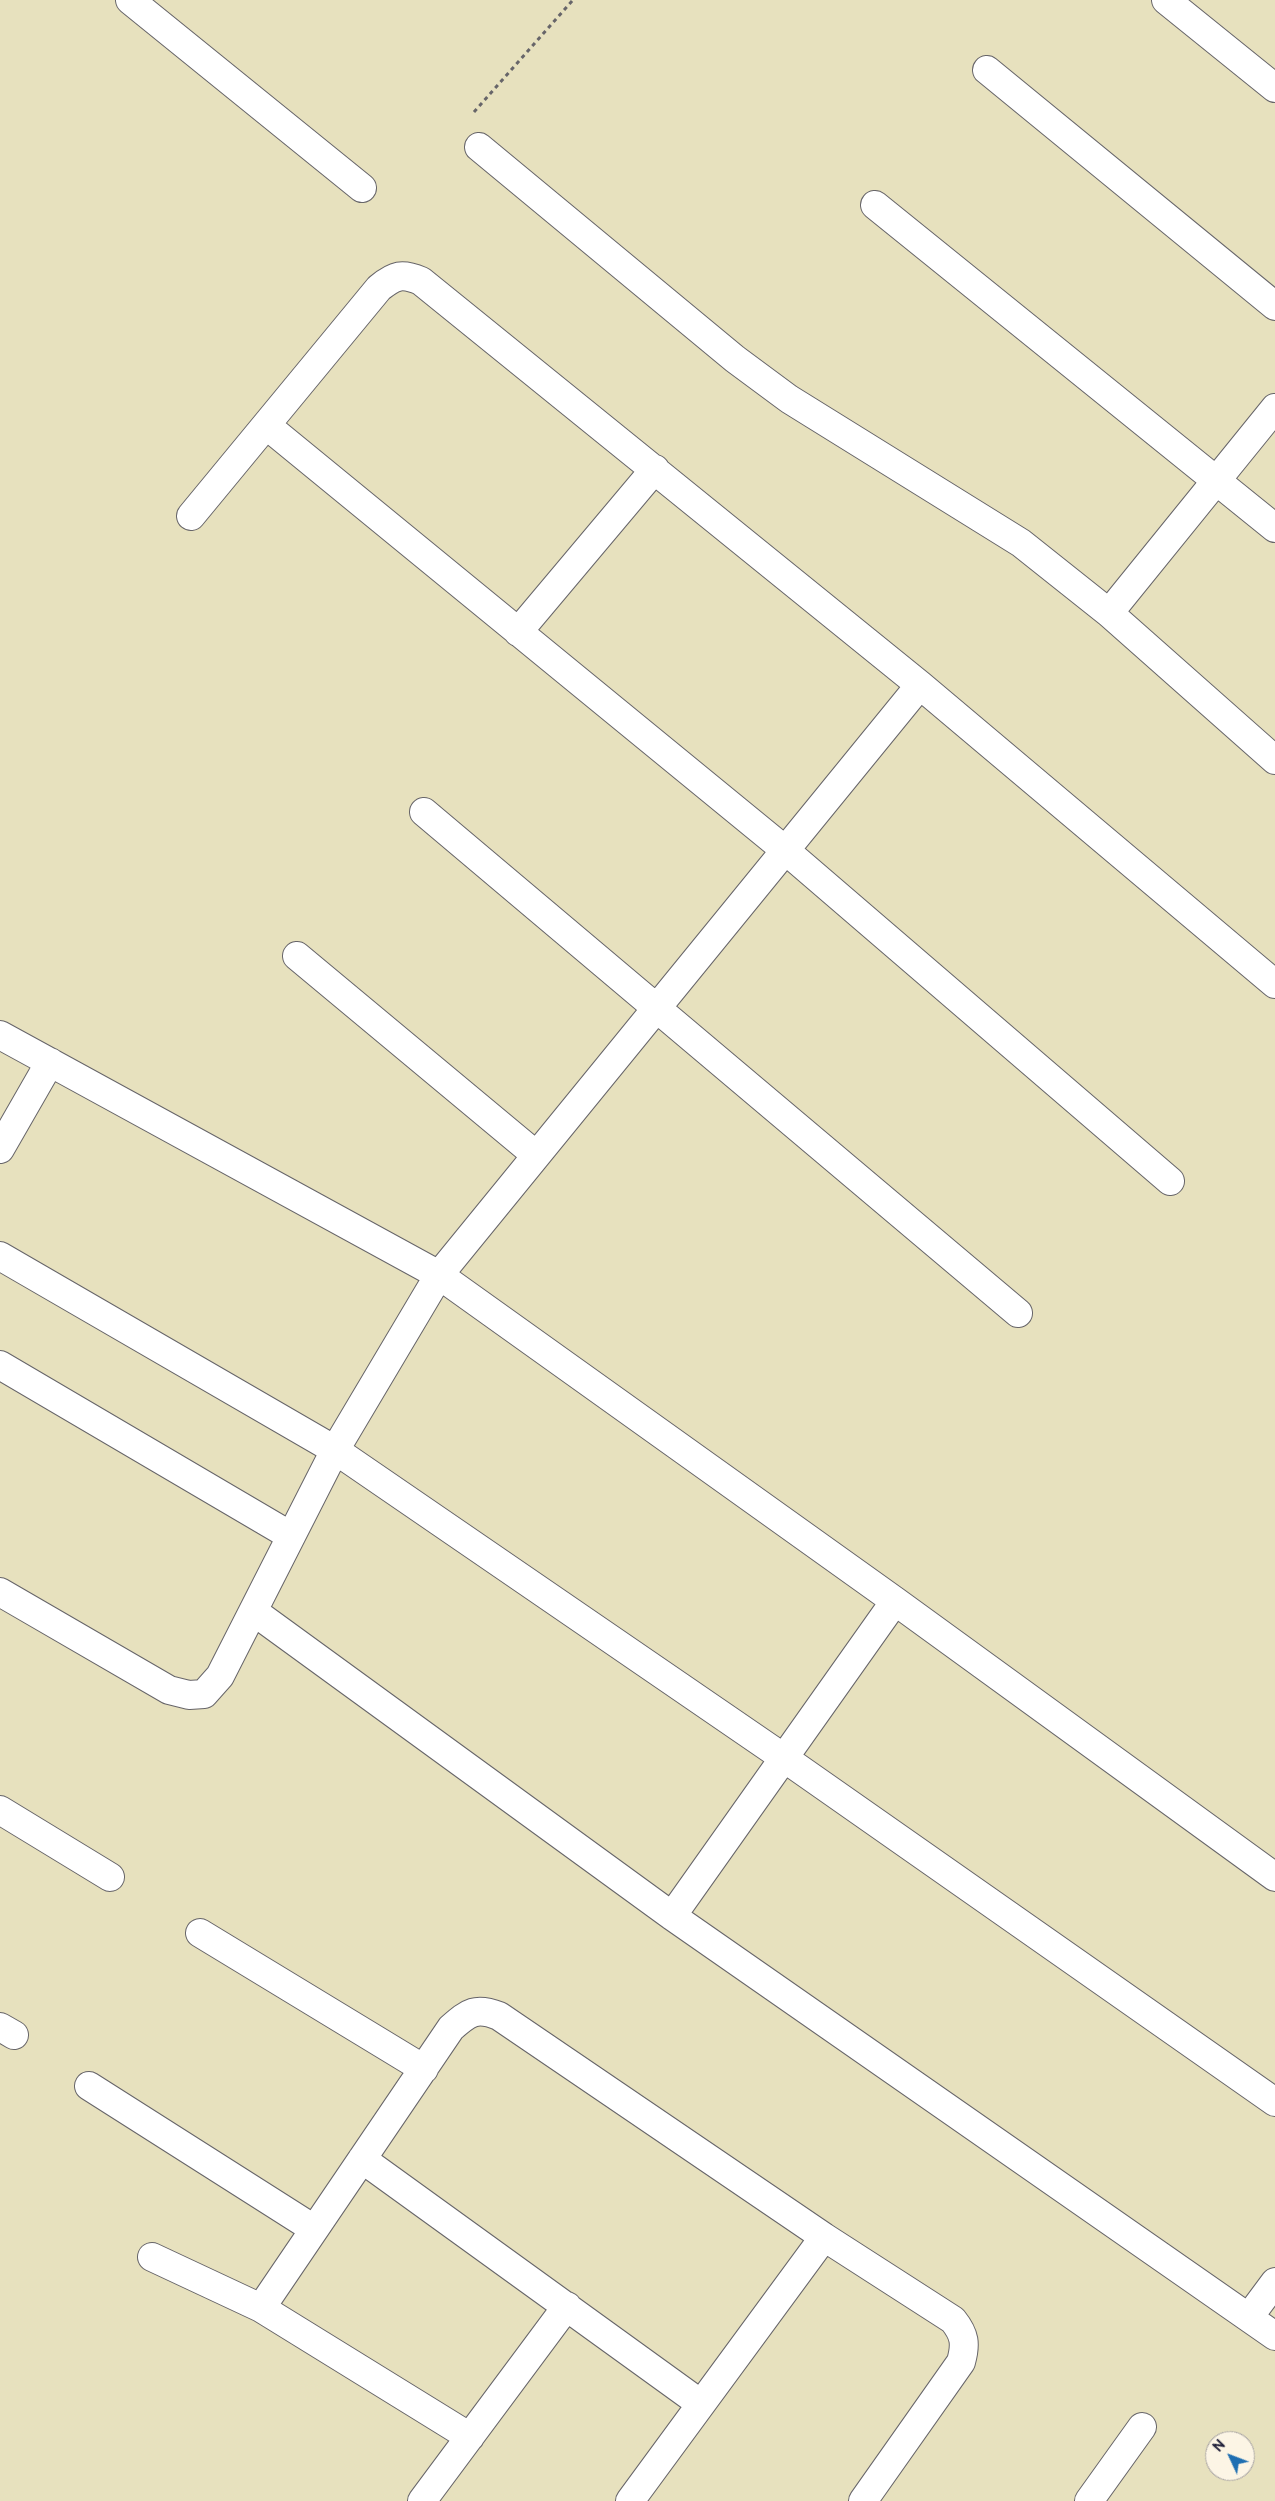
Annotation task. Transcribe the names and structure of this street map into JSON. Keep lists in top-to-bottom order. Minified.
{"north":"top left"}
